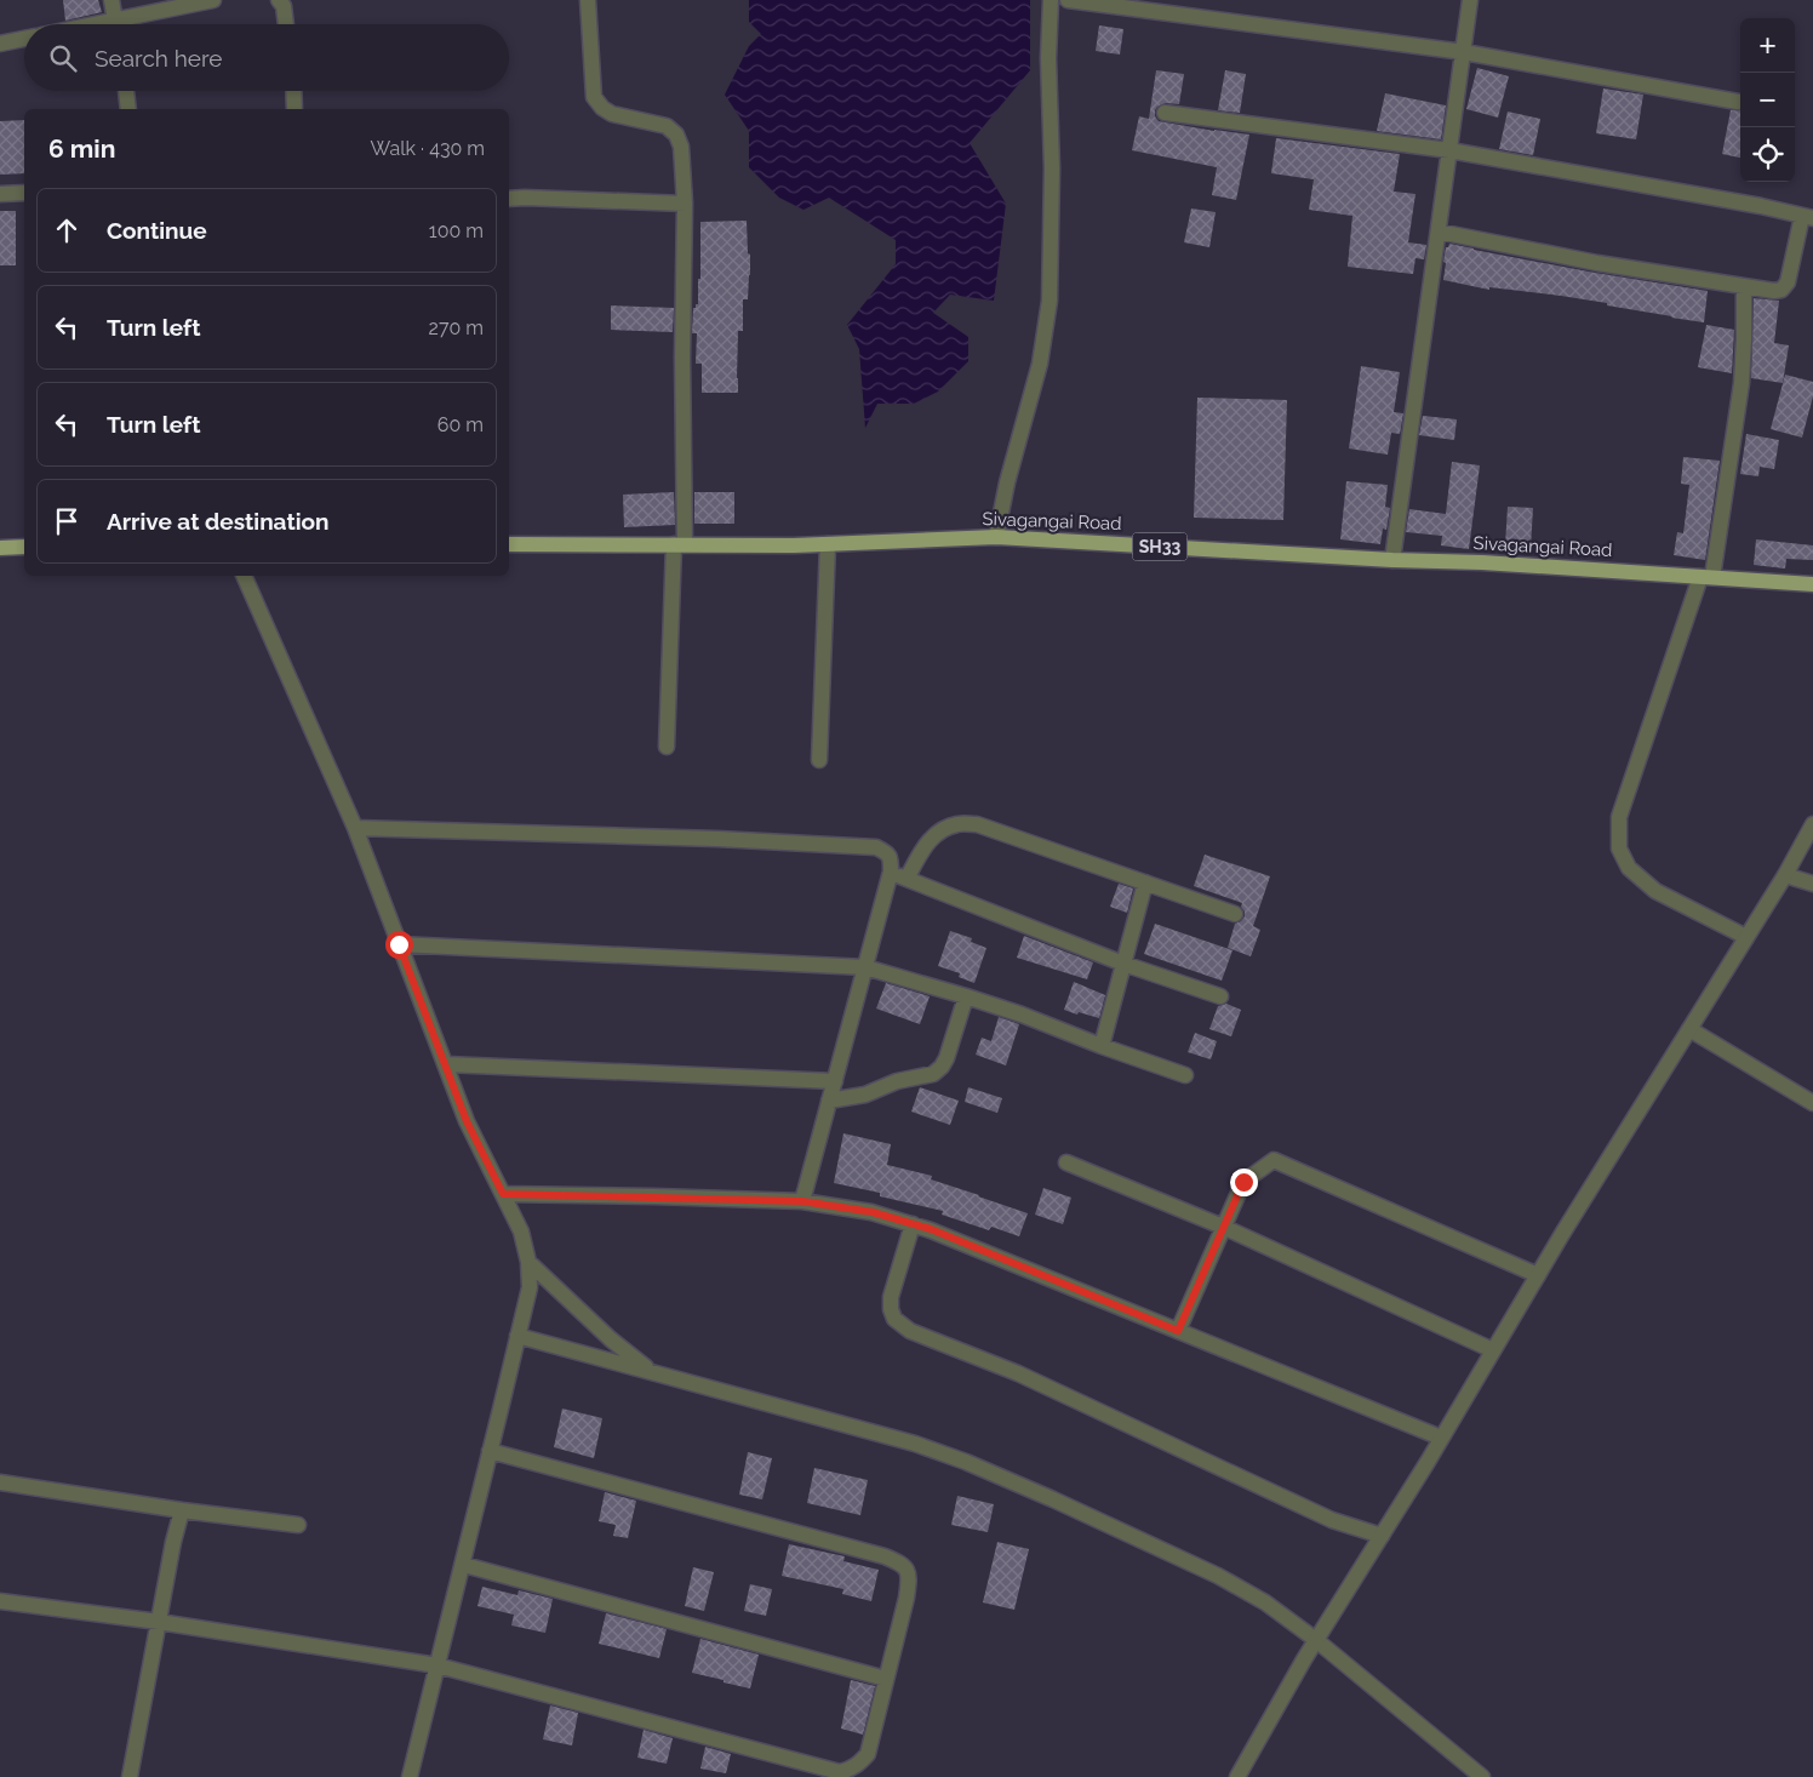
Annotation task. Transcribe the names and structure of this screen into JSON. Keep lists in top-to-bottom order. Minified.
{"streets":{"main road":["Sivagangai Road","SH33"]},"page":{"map_buttons":["+","−"],"search":"Search here","heading":["6 min","Walk · 430 m"],"list":[["Continue","100 m"],["Turn left","270 m"],["Turn left","60 m"],"Arrive at destination"]}}
